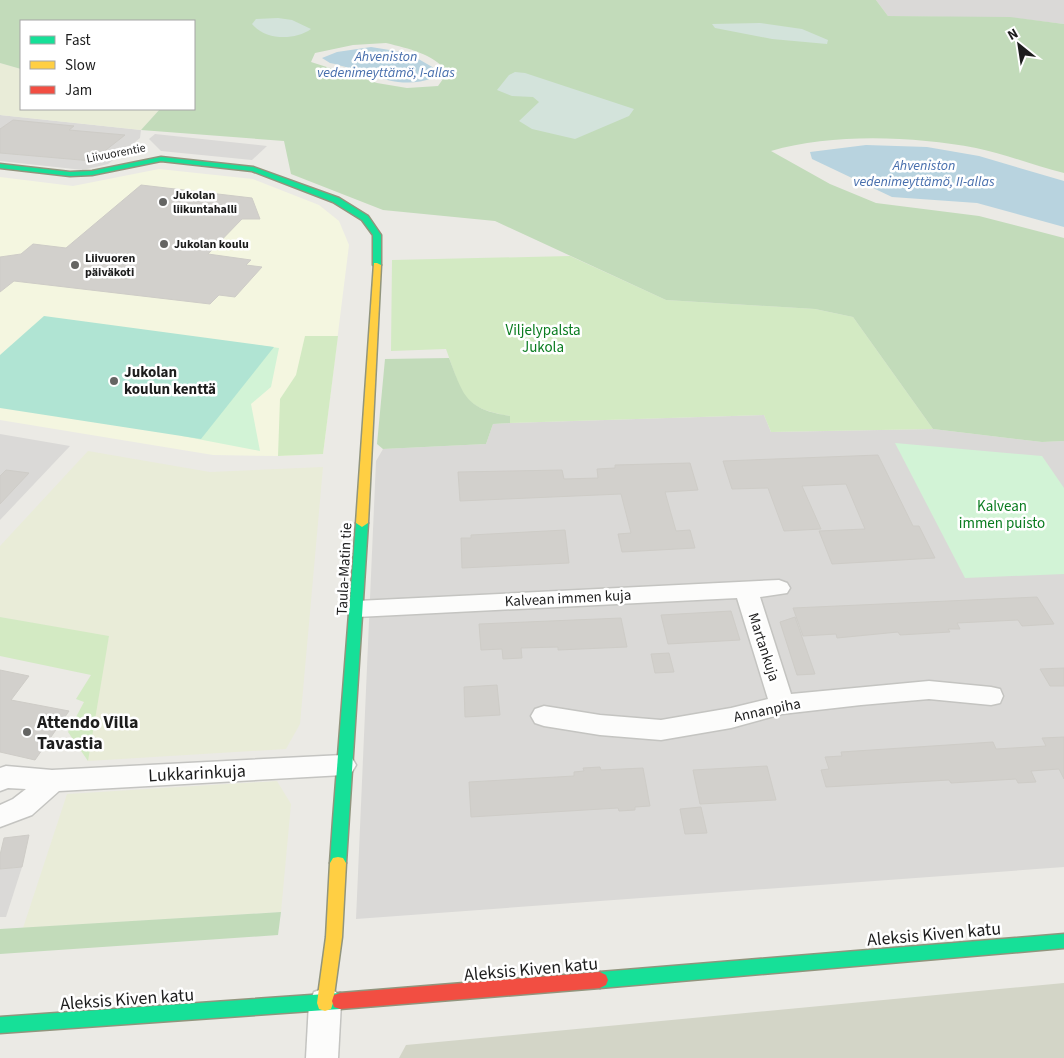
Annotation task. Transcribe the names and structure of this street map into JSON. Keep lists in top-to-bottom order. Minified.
{"streets":{"street":["Liivuorentie","Taula-Matin tie","Kalvean immen kuja","Martankuja","Annanpiha","Lukkarinkuja","Aleksis Kiven katu"]},"crossings":[["Liivuorentie","Taula-Matin tie"],["Taula-Matin tie","Kalvean immen kuja"],["Taula-Matin tie","Lukkarinkuja"],["Taula-Matin tie","Aleksis Kiven katu"],["Kalvean immen kuja","Martankuja"],["Martankuja","Annanpiha"]],"water":["Ahveniston vedenimeyttämö, I-allas","Ahveniston vedenimeyttämö, II-allas"],"parks":["Viljelypalsta Jukola","Kalvean immen puisto"],"places":["Jukolan liikuntahalli","Jukolan koulu","Liivuoren päiväkoti","Jukolan koulun kenttä","Attendo Villa Tavastia"],"legend":["Fast","Slow","Jam"],"north":"top left"}
